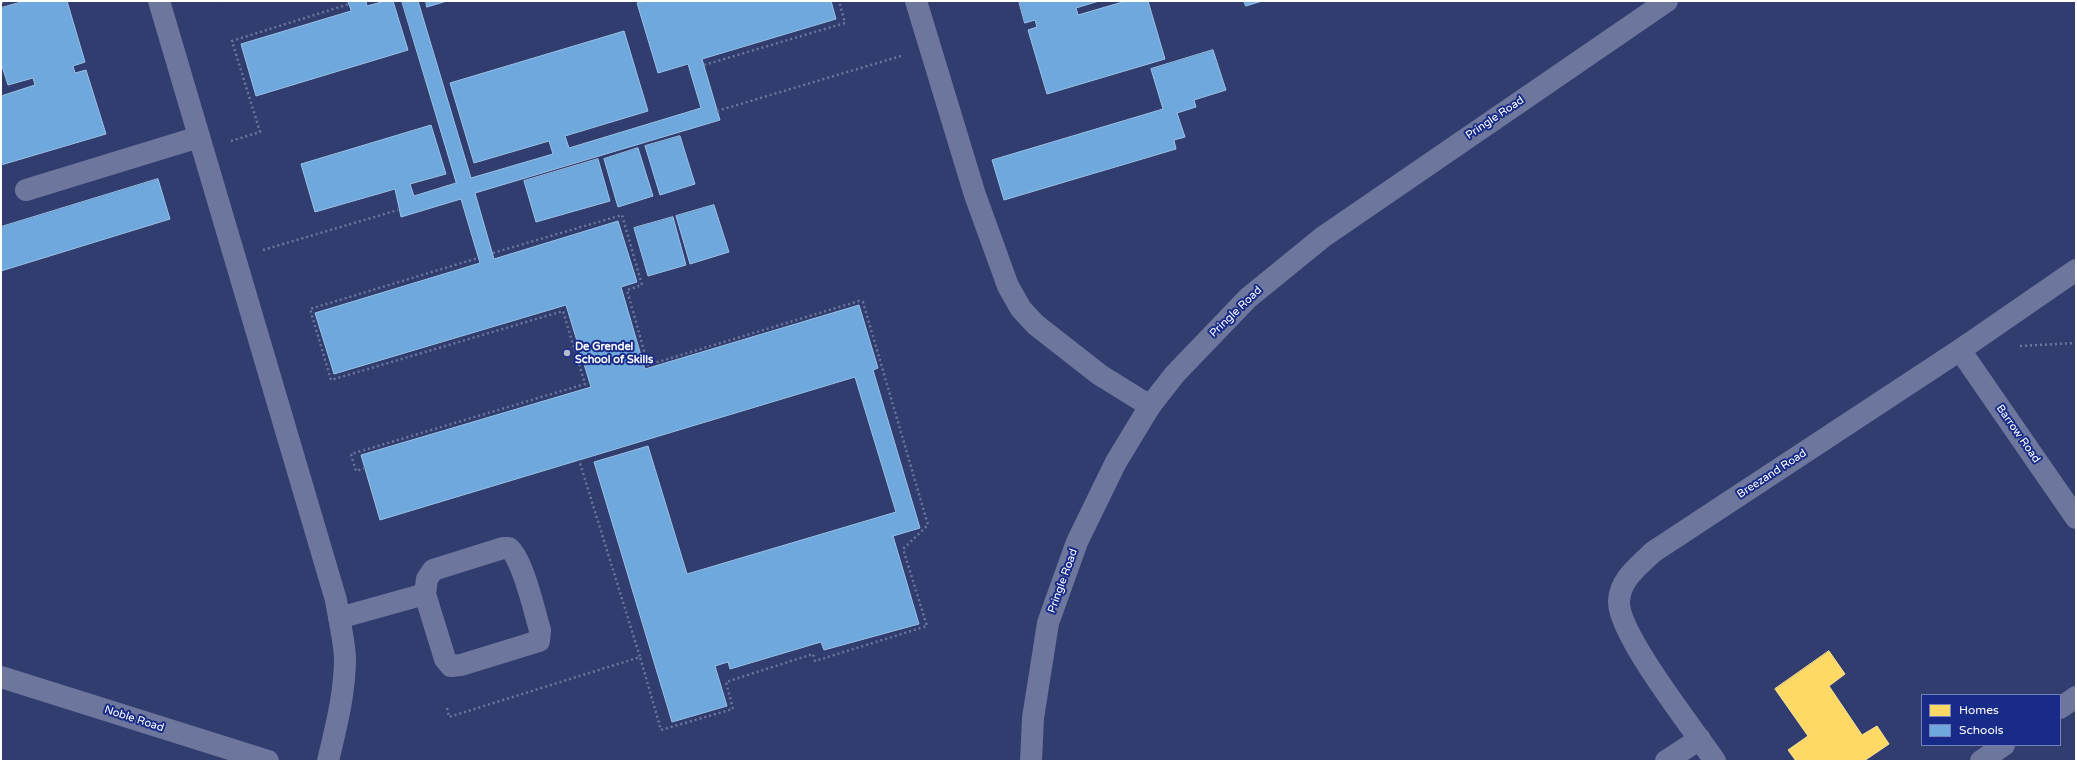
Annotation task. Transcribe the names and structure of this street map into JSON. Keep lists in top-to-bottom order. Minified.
{"streets":{"street":["Pringle Road","Barrow Road","Breezand Road","Noble Road"]},"crossings":[["Barrow Road","Breezand Road"]],"places":["De Grendel School of Skills"],"legend":["Homes","Schools"]}
